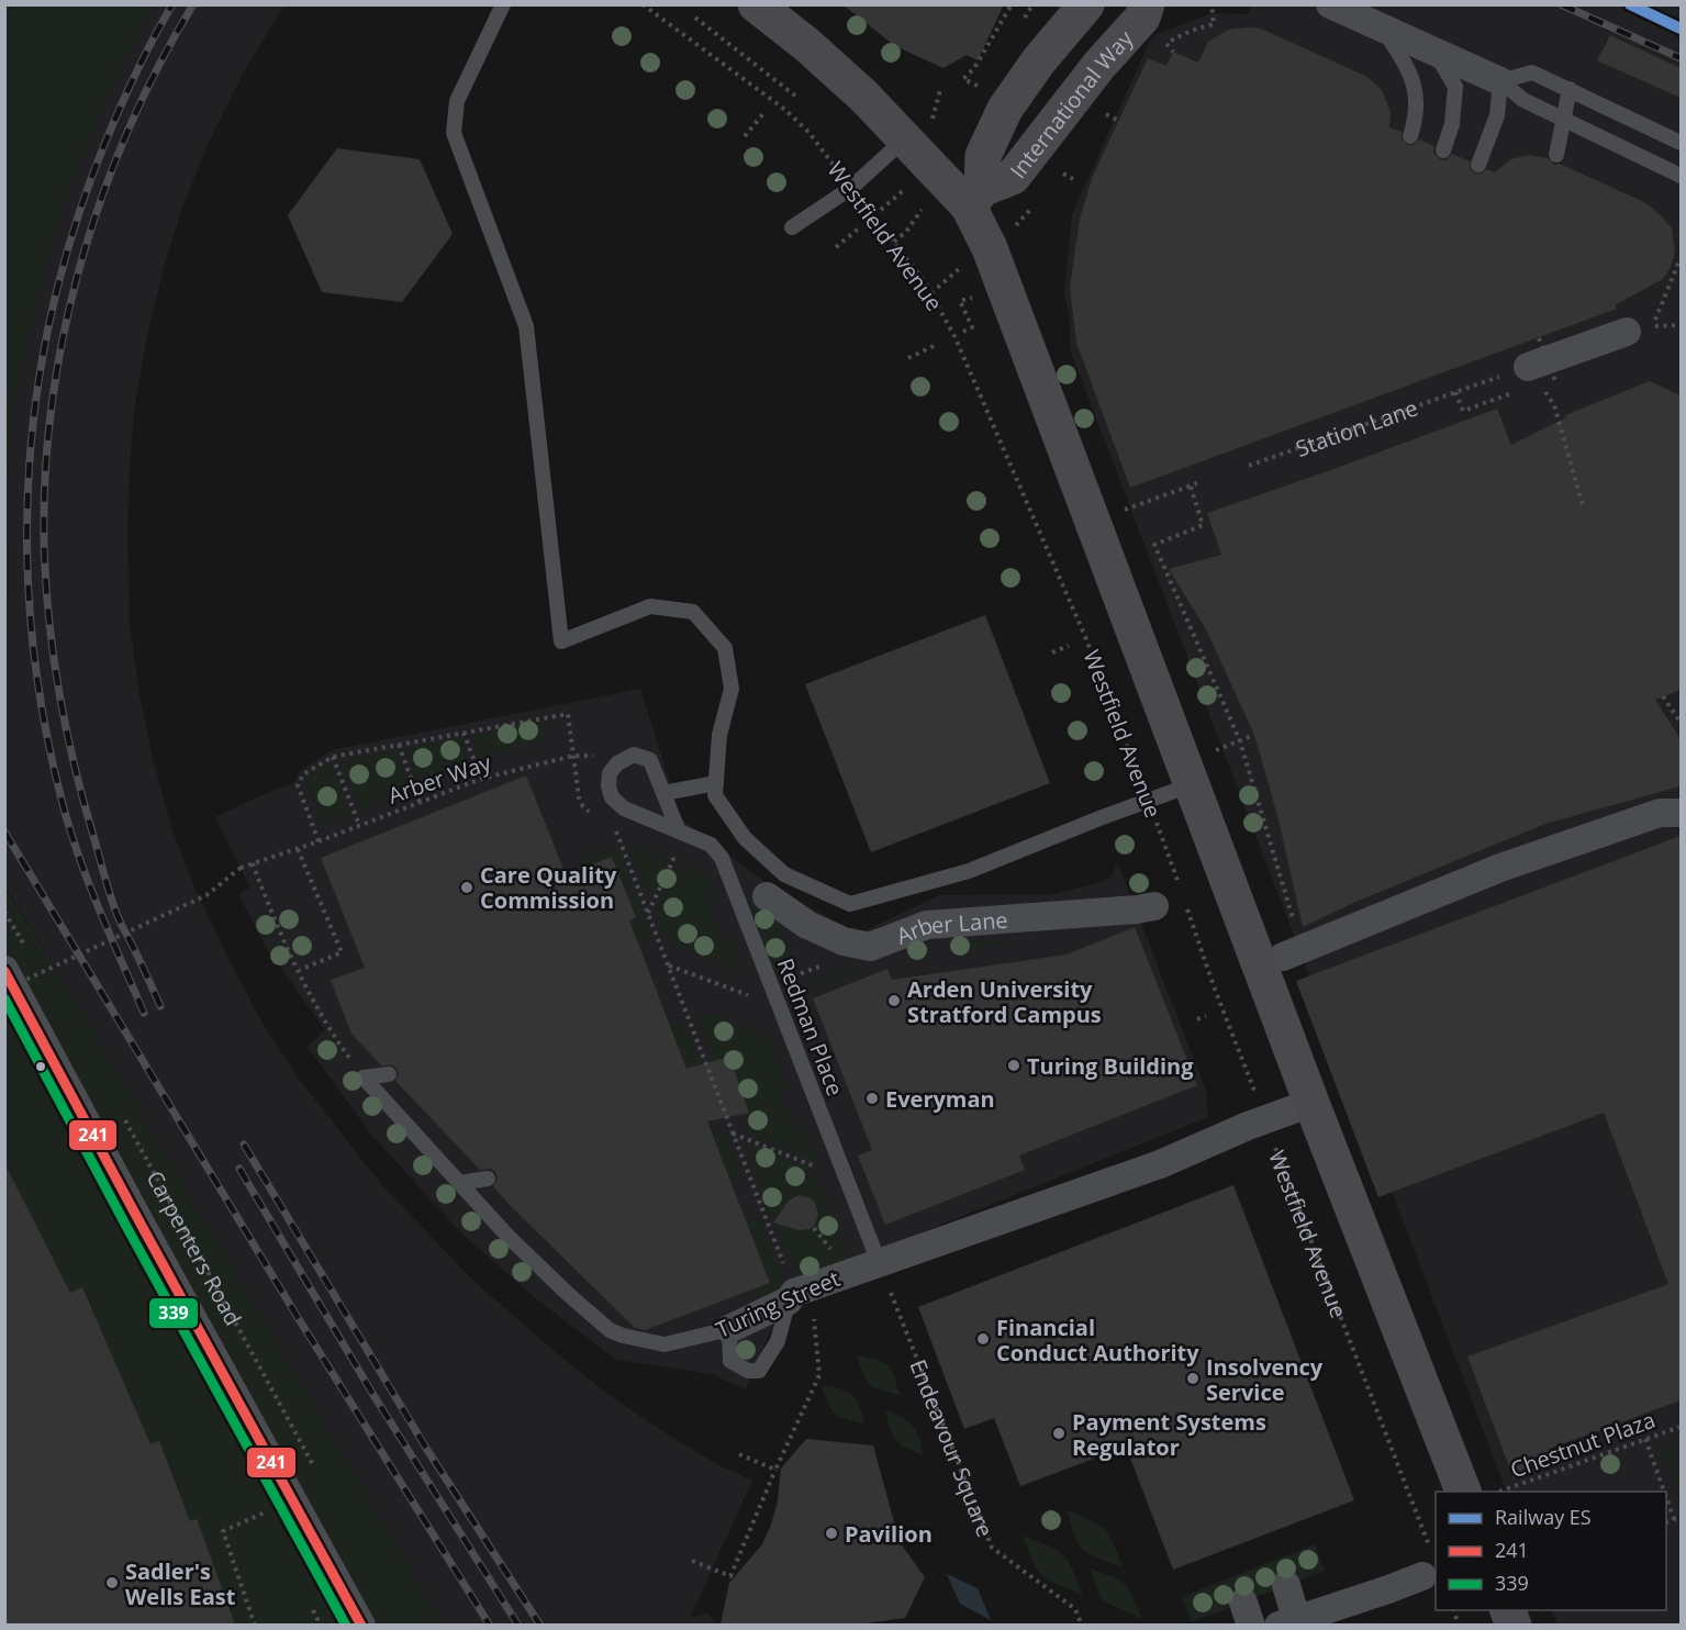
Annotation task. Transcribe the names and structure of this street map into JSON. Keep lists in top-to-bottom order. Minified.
{"streets":{"street":["International Way","Arber Lane","Carpenters Road","Turing Street"],"lane":["Redman Place"],"path":["Westfield Avenue","Station Lane","Arber Way","Chestnut Plaza","Endeavour Square"]},"crossings":[["Westfield Avenue","Turing Street"],["Redman Place","Turing Street"],["Redman Place","Endeavour Square"],["Turing Street","Endeavour Square"]],"places":["Care Quality Commission","Arden University Stratford Campus","Turing Building","Everyman","Financial Conduct Authority","Insolvency Service","Payment Systems Regulator","Pavilion","Sadler's Wells East"],"lines":["rail line ES","transit line 241","transit line 339"],"legend":["Railway ES","241","339"]}
